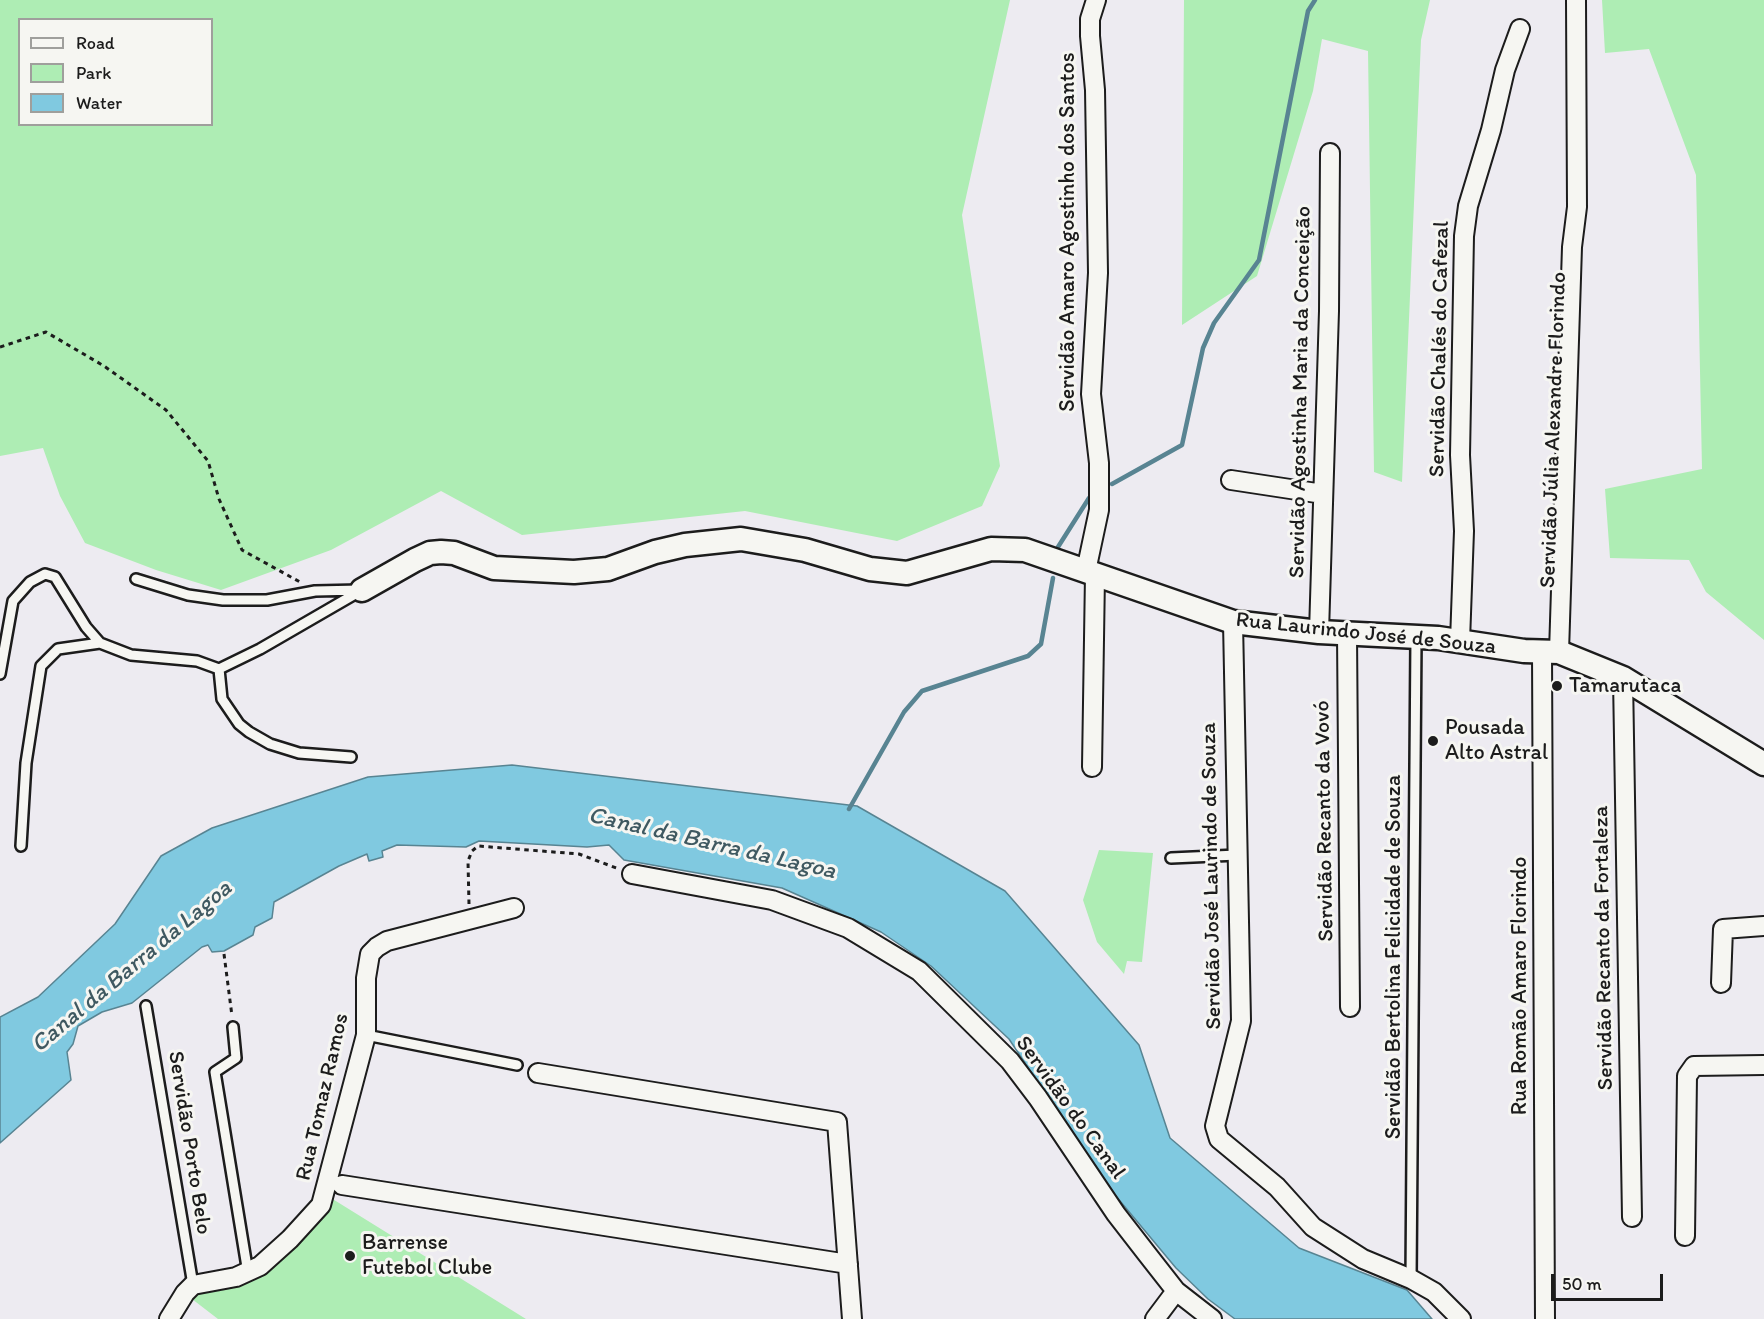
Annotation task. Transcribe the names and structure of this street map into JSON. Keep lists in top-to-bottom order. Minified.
{"streets":{"street":["Servidão Amaro Agostinho dos Santos","Servidão Chalés do Cafezal","Servidão Agostinha Maria da Conceição","Servidão Júlia Alexandre Florindo","Rua Laurindo José de Souza","Servidão Recanto da Vovó","Servidão José Laurindo de Souza","Servidão Recanto da Fortaleza","Rua Romão Amaro Florindo","Rua Tomaz Ramos","Servidão do Canal"],"lane":["Servidão Bertolina Felicidade de Souza","Servidão Porto Belo"]},"crossings":[["Servidão Amaro Agostinho dos Santos","Rua Laurindo José de Souza"],["Servidão Chalés do Cafezal","Rua Laurindo José de Souza"],["Servidão Agostinha Maria da Conceição","Rua Laurindo José de Souza"],["Servidão Júlia Alexandre Florindo","Rua Laurindo José de Souza"],["Servidão Júlia Alexandre Florindo","Rua Romão Amaro Florindo"],["Rua Laurindo José de Souza","Servidão Recanto da Vovó"],["Rua Laurindo José de Souza","Servidão José Laurindo de Souza"],["Rua Laurindo José de Souza","Servidão Recanto da Fortaleza"],["Rua Laurindo José de Souza","Servidão Bertolina Felicidade de Souza"],["Rua Laurindo José de Souza","Rua Romão Amaro Florindo"],["Servidão José Laurindo de Souza","Servidão Bertolina Felicidade de Souza"],["Rua Tomaz Ramos","Servidão Porto Belo"]],"water":["Canal da Barra da Lagoa"],"places":["Tamarutaca","Pousada Alto Astral","Barrense Futebol Clube"],"legend":["Road","Park","Water"],"scale_bar":"50 m"}
